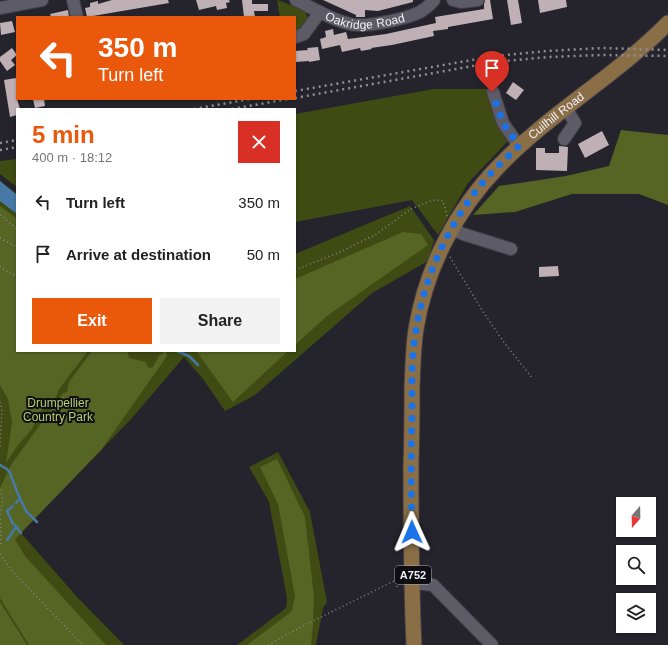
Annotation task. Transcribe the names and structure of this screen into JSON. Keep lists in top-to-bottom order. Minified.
{"streets":{"main road":["Cuilhill Road","A752"],"street":["Oakridge Road"]},"parks":["Drumpellier Country Park"],"north":"bottom","page":{"turn":["350 m","Turn left"],"heading":["5 min","400 m · 18:12"],"list":[{"name":"Turn left","value":"350 m"},{"name":"Arrive at destination","value":"50 m"}],"buttons":["Exit","Share"]}}
